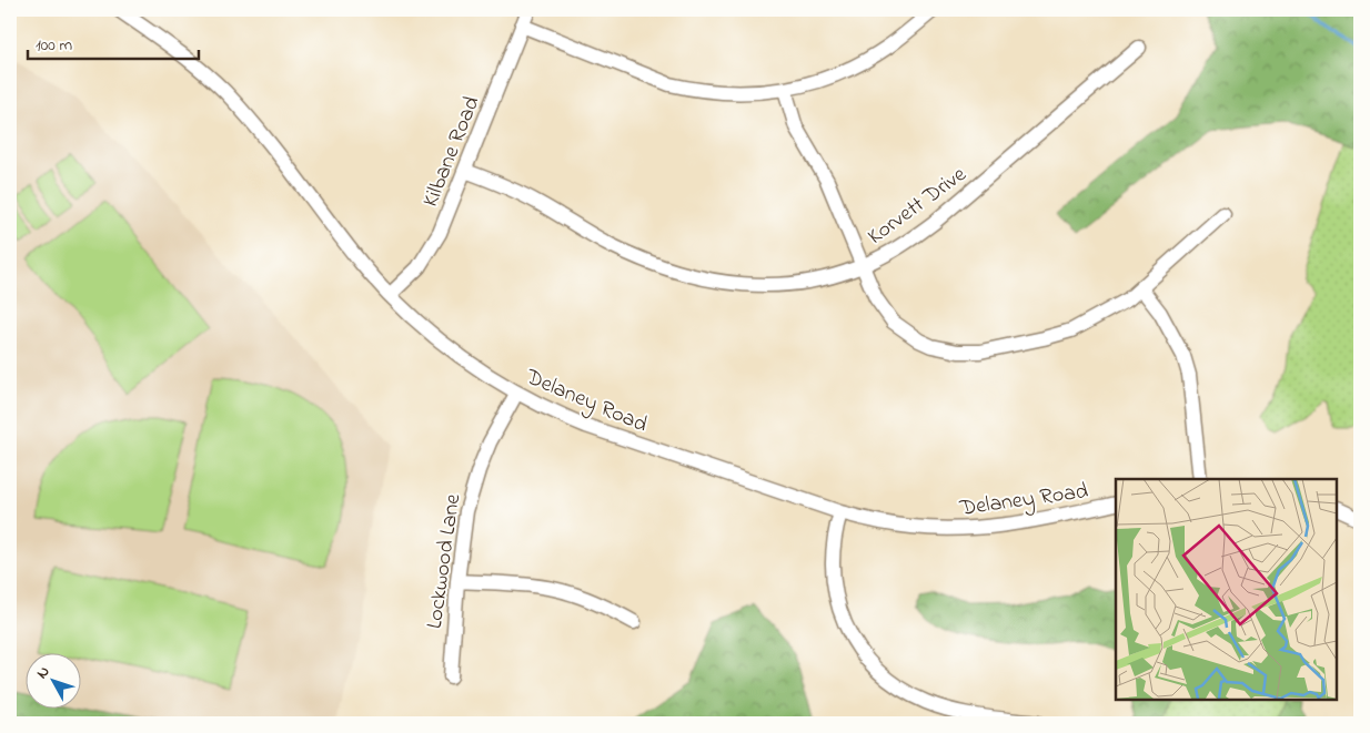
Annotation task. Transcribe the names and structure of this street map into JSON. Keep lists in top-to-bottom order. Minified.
{"streets":{"street":["Kilbane Road","Korvett Drive","Delaney Road","Lockwood Lane"]},"crossings":[["Kilbane Road","Korvett Drive"],["Kilbane Road","Delaney Road"],["Delaney Road","Lockwood Lane"]],"scale_bar":"100 m","north":"top left"}
